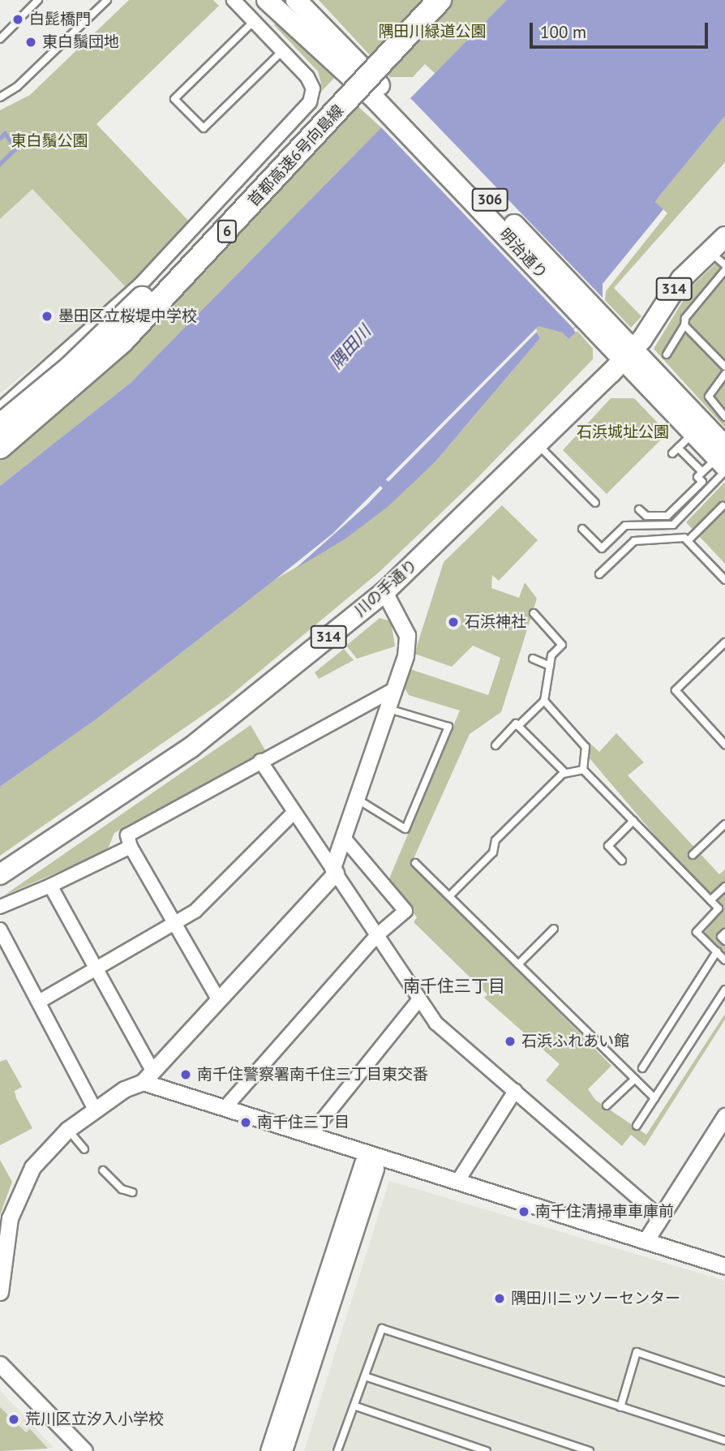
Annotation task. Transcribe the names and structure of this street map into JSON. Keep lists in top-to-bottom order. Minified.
{"streets":{"highway":["首都高速6号向島線","6"],"main road":["306","明治通り","314","川の手通り"]},"crossings":[["明治通り","314"],["明治通り","川の手通り"],["314","川の手通り"]],"districts":["南千住三丁目"],"water":["隅田川"],"parks":["隅田川緑道公園","東白鬚公園","石浜城址公園"],"places":["白髭橋門","東白鬚団地","墨田区立桜堤中学校","石浜神社","石浜ふれあい館","南千住警察署南千住三丁目東交番","南千住三丁目","南千住清掃車車庫前","隅田川ニッソーセンター","荒川区立汐入小学校"],"scale_bar":"100 m"}
